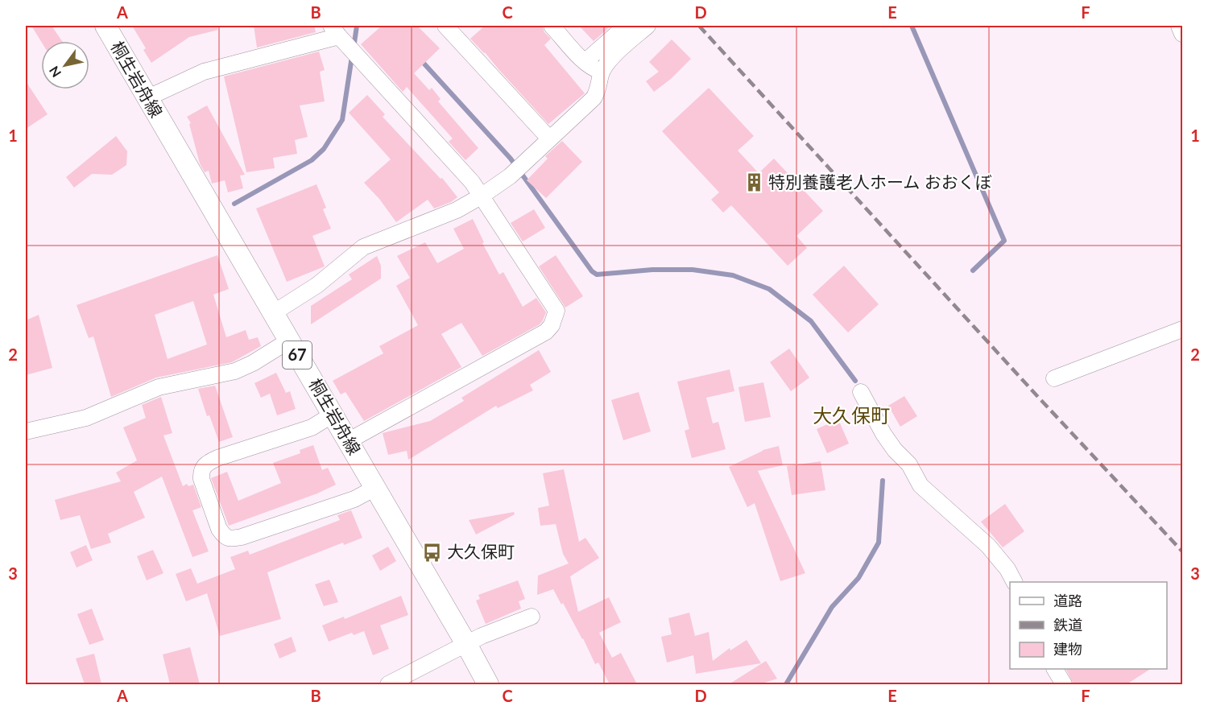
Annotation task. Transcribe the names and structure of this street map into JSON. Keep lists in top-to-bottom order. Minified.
{"streets":{"main road":["桐生岩舟線","67"]},"districts":["大久保町"],"places":{"building":["特別養護老人ホーム おおくぼ"],"bus stop":["大久保町"]},"legend":["道路","鉄道","建物"],"north":"bottom left","grid":{"columns":["A","B","C","D","E","F"],"rows":["1","2","3"]}}
